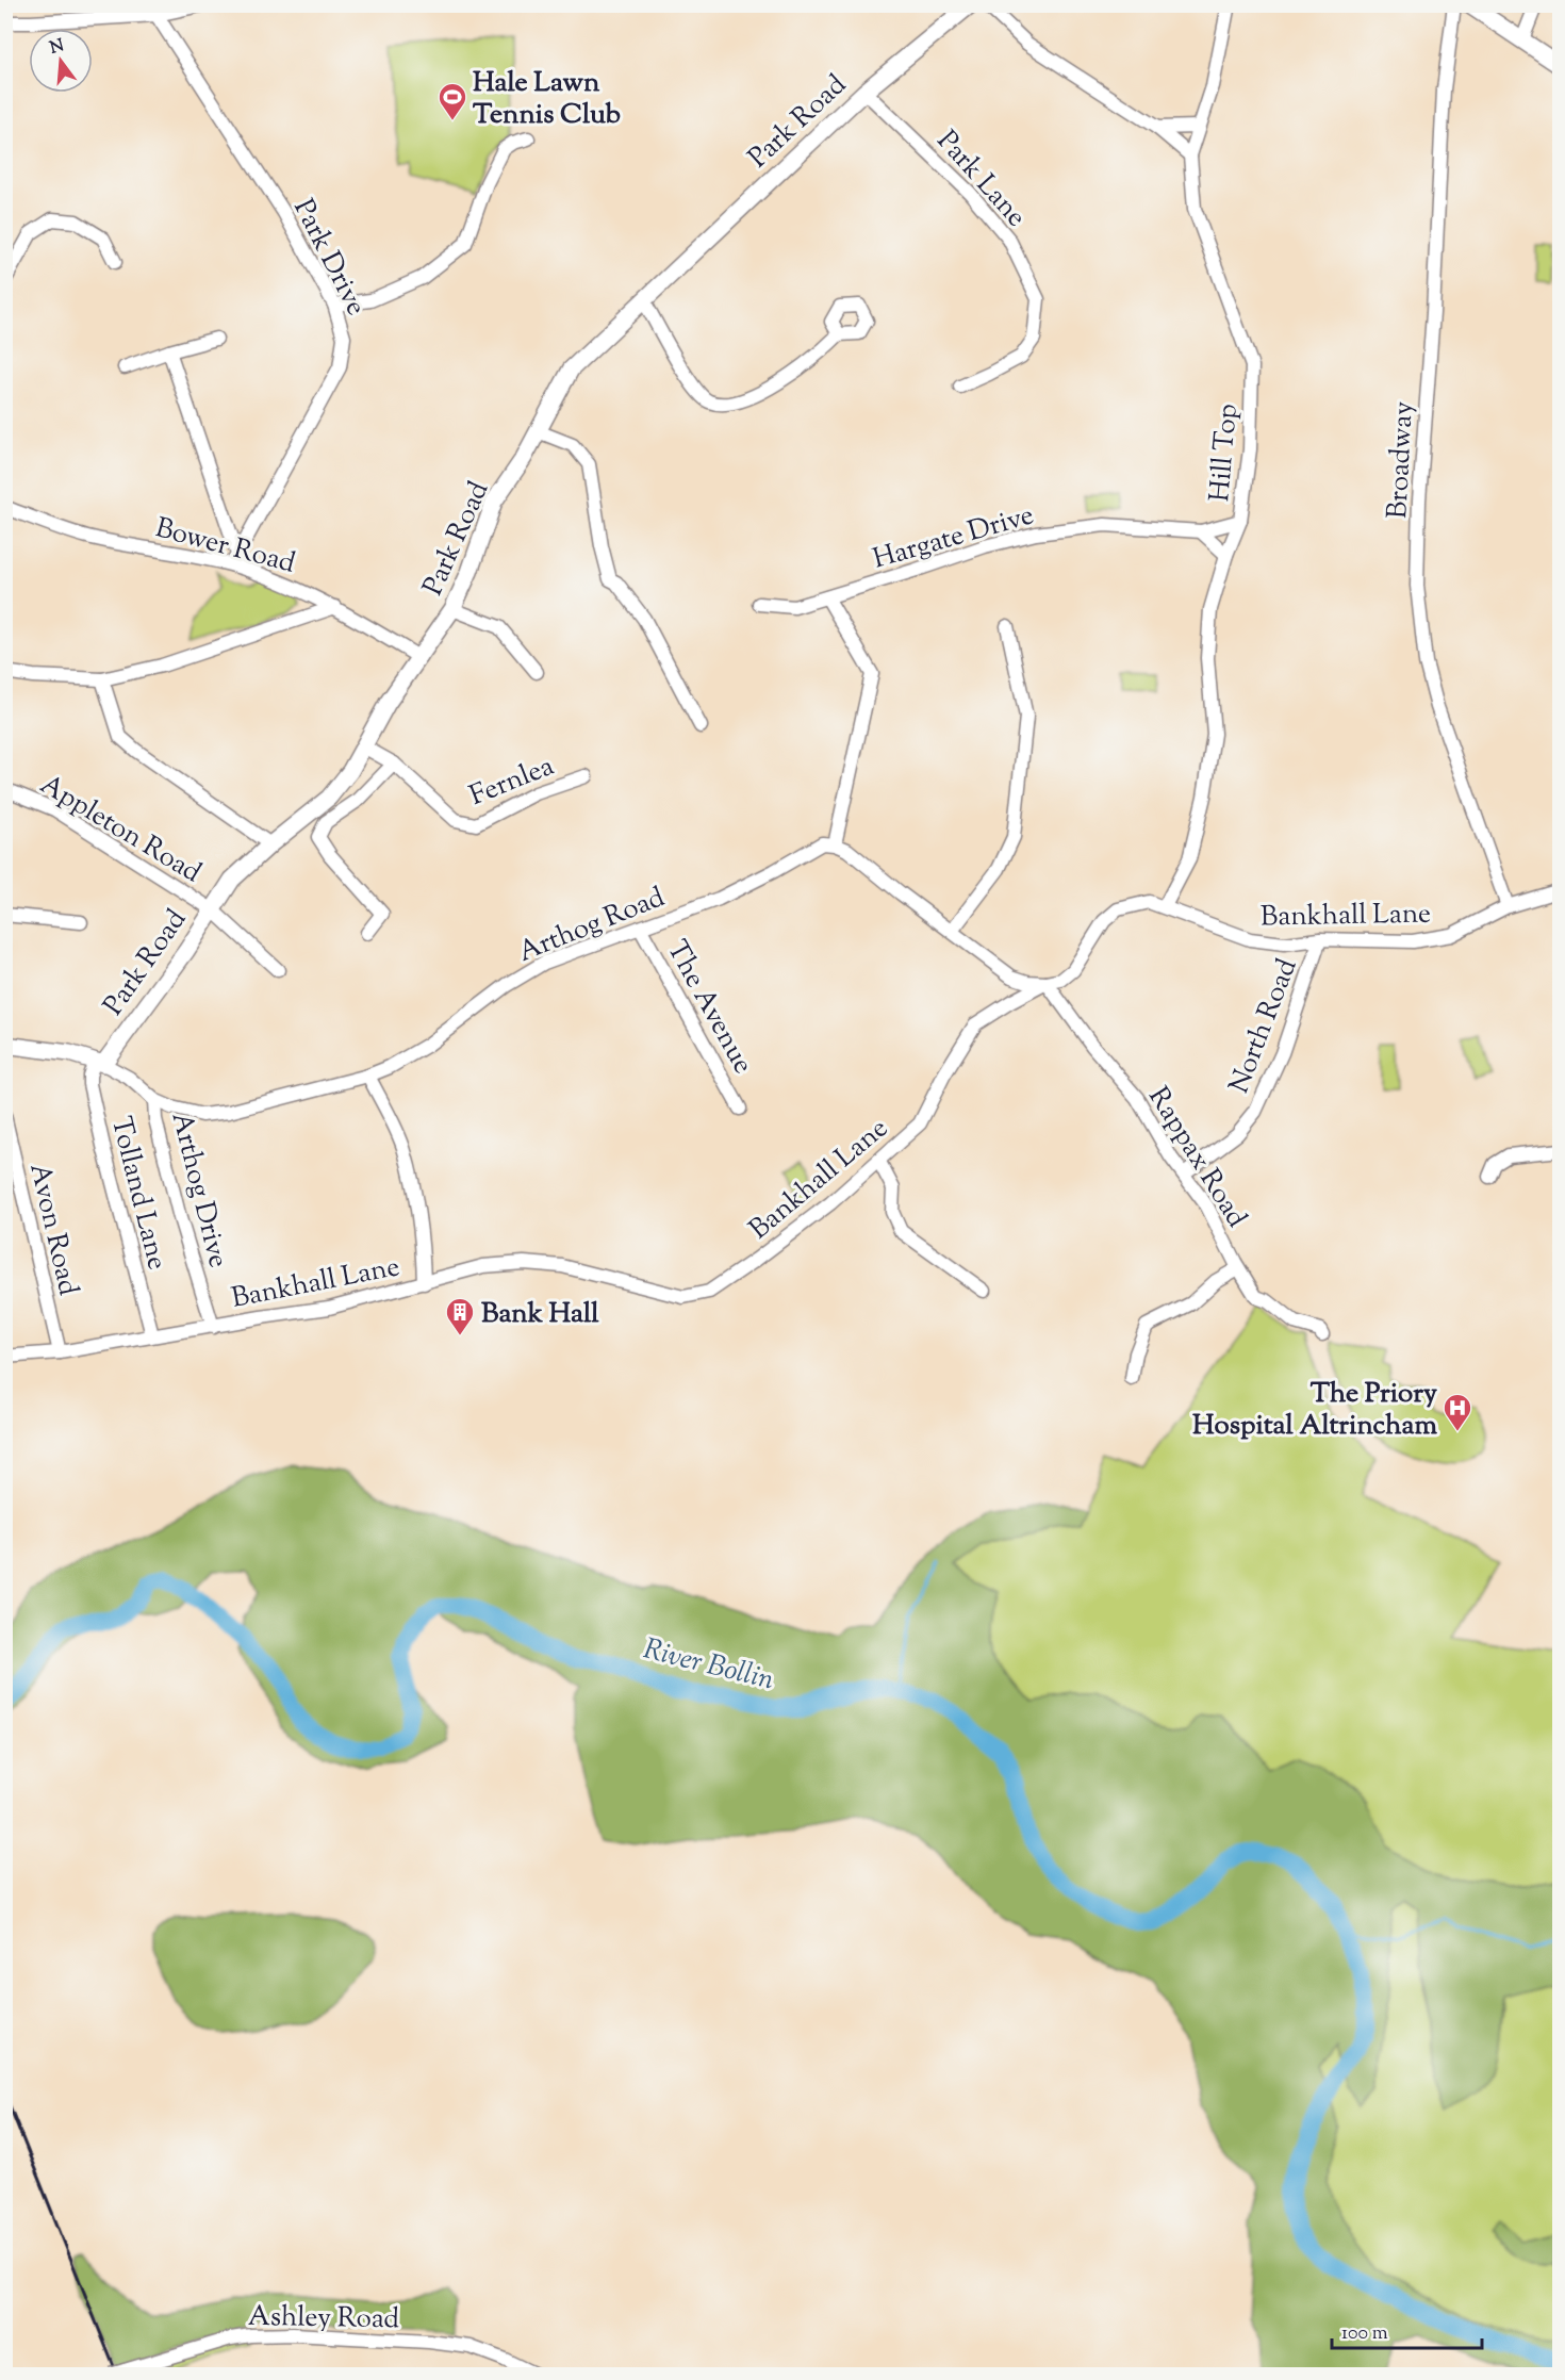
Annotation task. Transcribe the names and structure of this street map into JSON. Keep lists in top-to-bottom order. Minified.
{"streets":{"main road":["Park Road"],"street":["Park Lane","Park Drive","Hill Top","Broadway","Hargate Drive","Bower Road","Fernlea","Appleton Road","Bankhall Lane","Arthog Road","The Avenue","North Road","Rappax Road","Arthog Drive","Tolland Lane","Avon Road","Ashley Road"]},"crossings":[["Park Road","Park Lane"],["Park Road","Bower Road"],["Park Road","Fernlea"],["Park Road","Appleton Road"],["Park Road","Arthog Road"],["Park Road","Tolland Lane"],["Park Drive","Bower Road"],["Hill Top","Hargate Drive"],["Hill Top","Bankhall Lane"],["Broadway","Bankhall Lane"],["Bankhall Lane","North Road"],["Bankhall Lane","Rappax Road"],["Bankhall Lane","Arthog Drive"],["Bankhall Lane","Tolland Lane"],["Bankhall Lane","Avon Road"],["Arthog Road","The Avenue"],["Arthog Road","Arthog Drive"],["Arthog Road","Tolland Lane"],["North Road","Rappax Road"]],"water":["River Bollin"],"places":{"sports":["Hale Lawn Tennis Club"],"building":["Bank Hall"],"hospital":["The Priory Hospital Altrincham"]},"scale_bar":"100 m","north":"top"}
